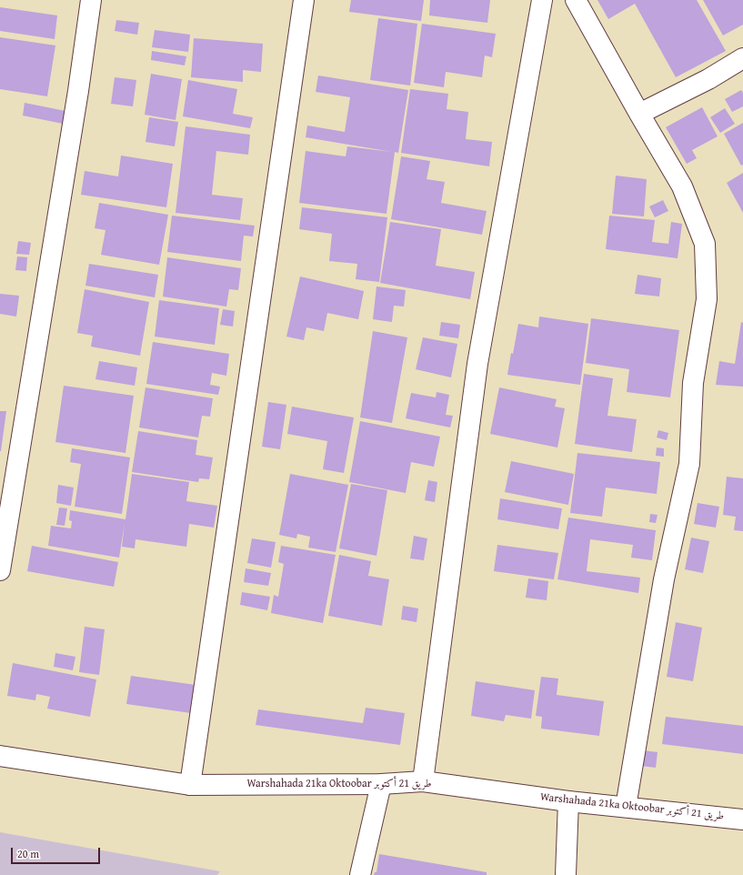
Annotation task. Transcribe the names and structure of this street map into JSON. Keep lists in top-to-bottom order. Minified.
{"streets":{"street":["Warshahada 21ka Oktoobar طريق 21 أكتوبر"]},"scale_bar":"20 m"}
